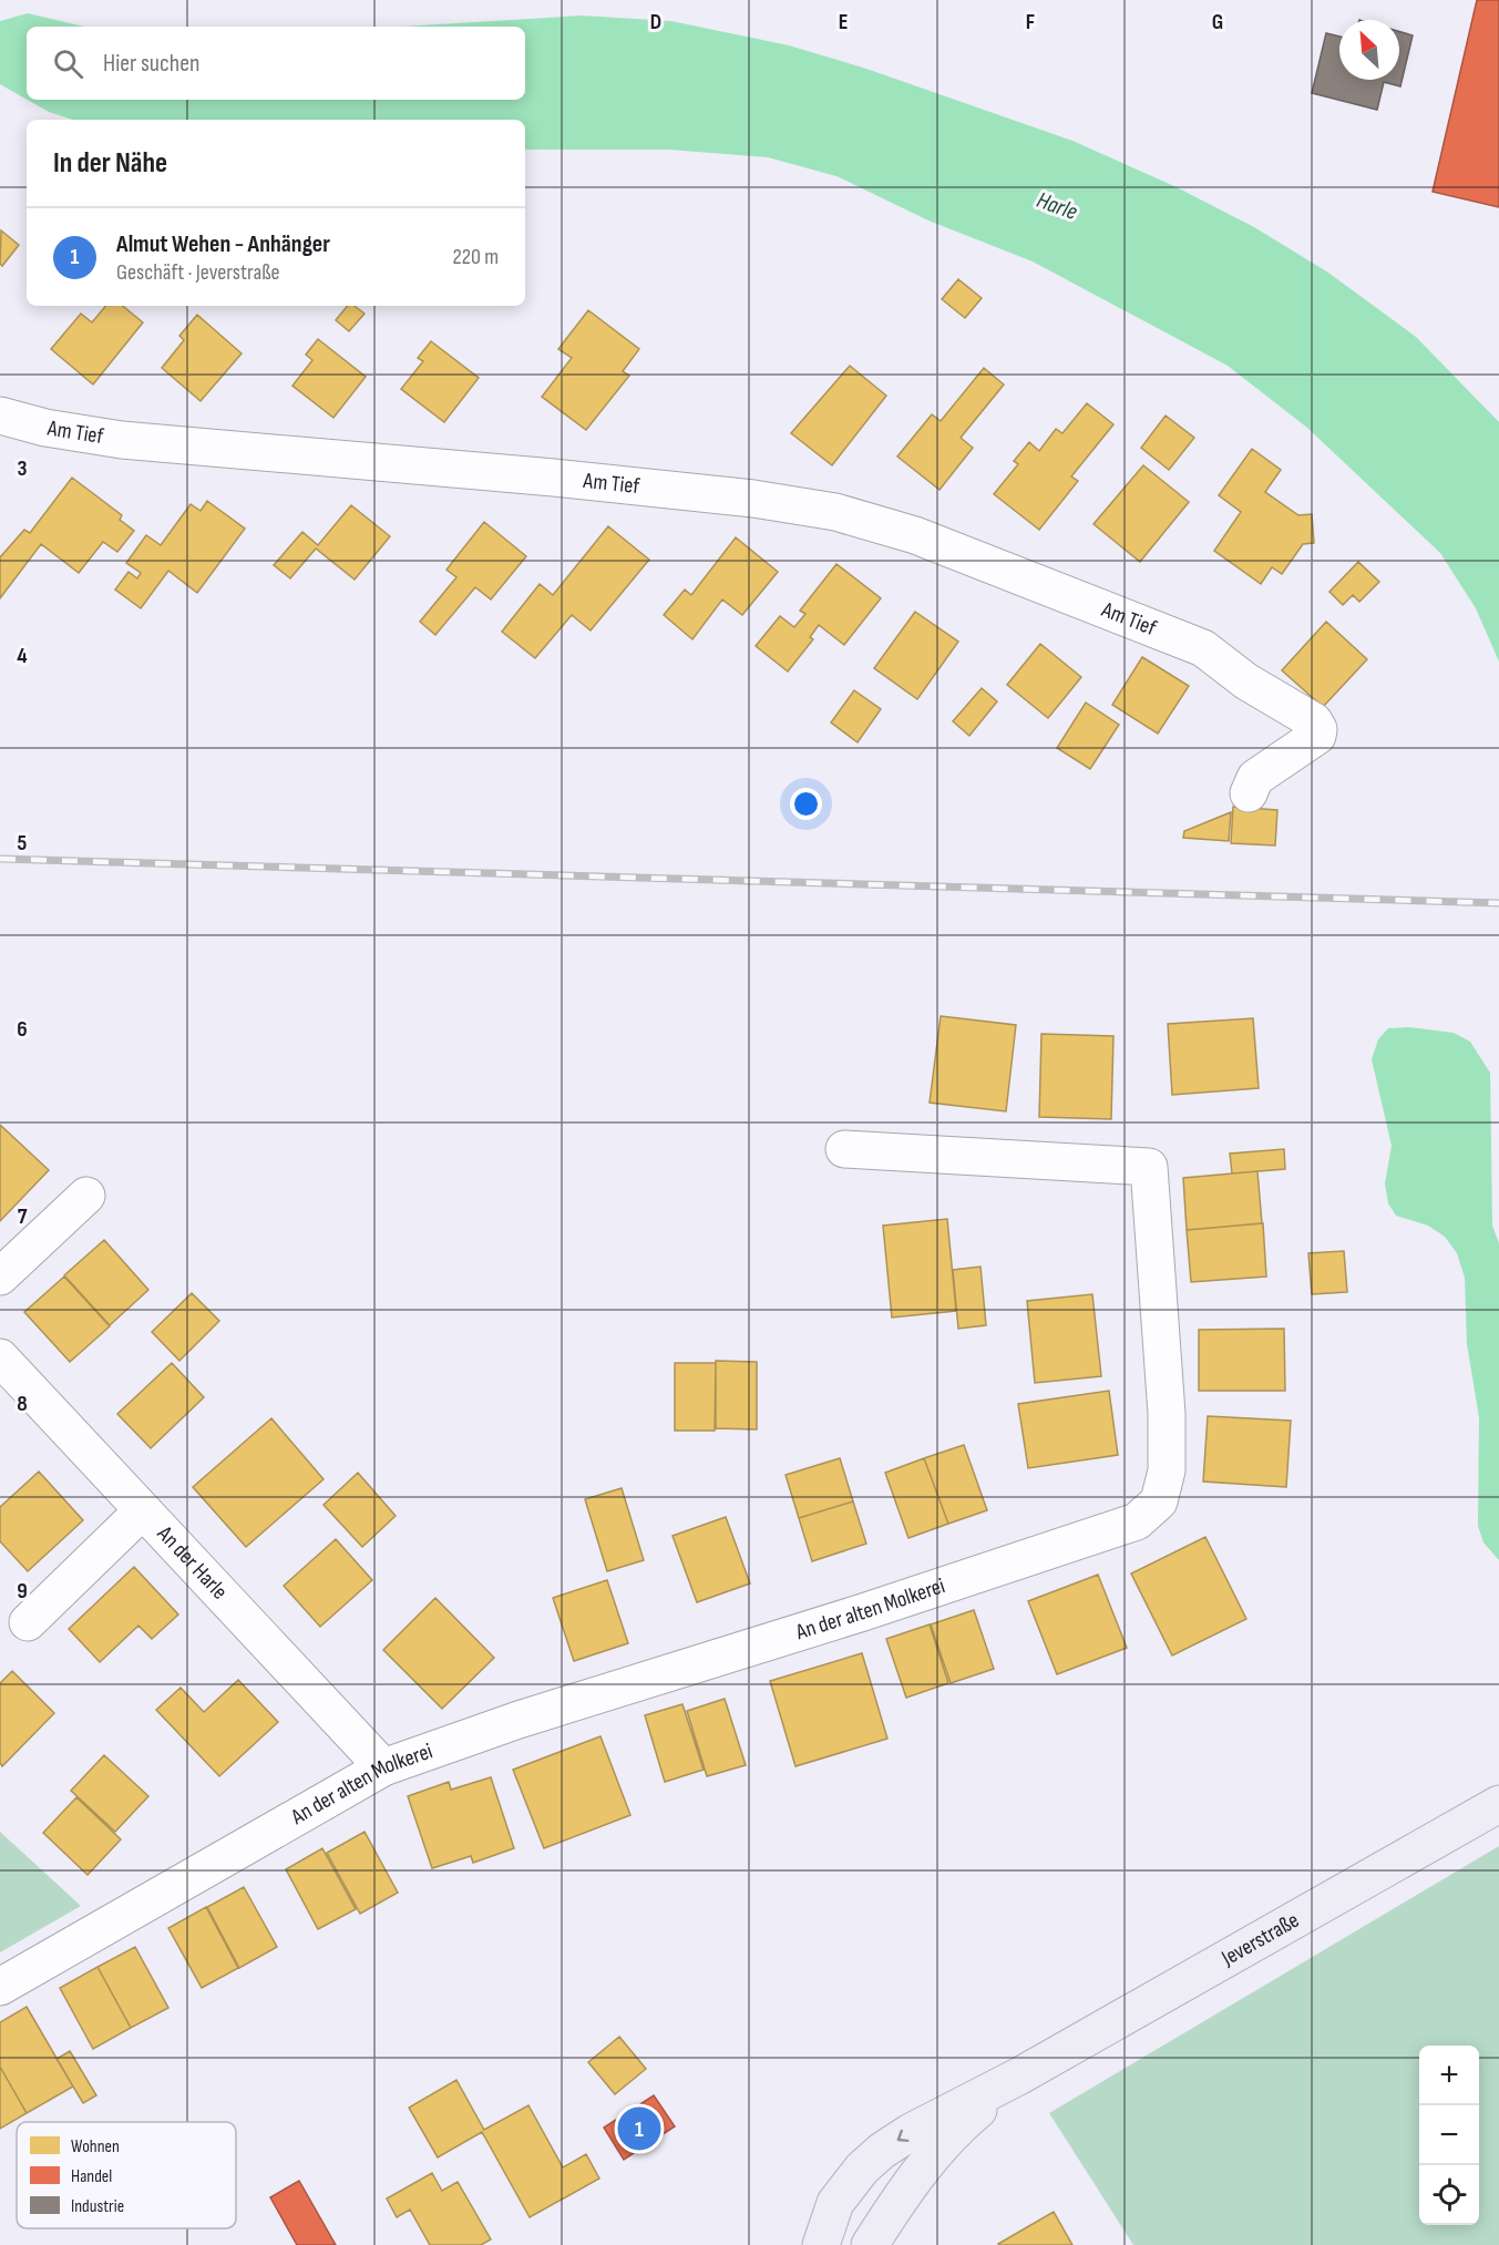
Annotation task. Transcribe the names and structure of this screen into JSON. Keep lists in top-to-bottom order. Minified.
{"streets":{"main road":["Jeverstraße"],"street":["Am Tief","An der Harle","An der alten Molkerei"]},"crossings":[["An der Harle","An der alten Molkerei"]],"water":["Harle"],"legend":["Wohnen","Handel","Industrie"],"north":"top left","page":{"search":"Hier suchen","heading":"In der Nähe","list":[{"mark":"1","name":"Almut Wehen - Anhänger","note":"Geschäft · Jeverstraße","value":"220 m"}],"map_buttons":["+","−"],"pins":"1"},"grid":{"columns":["D","E","F","G"],"rows":["3","4","5","6","7","8","9"]}}
